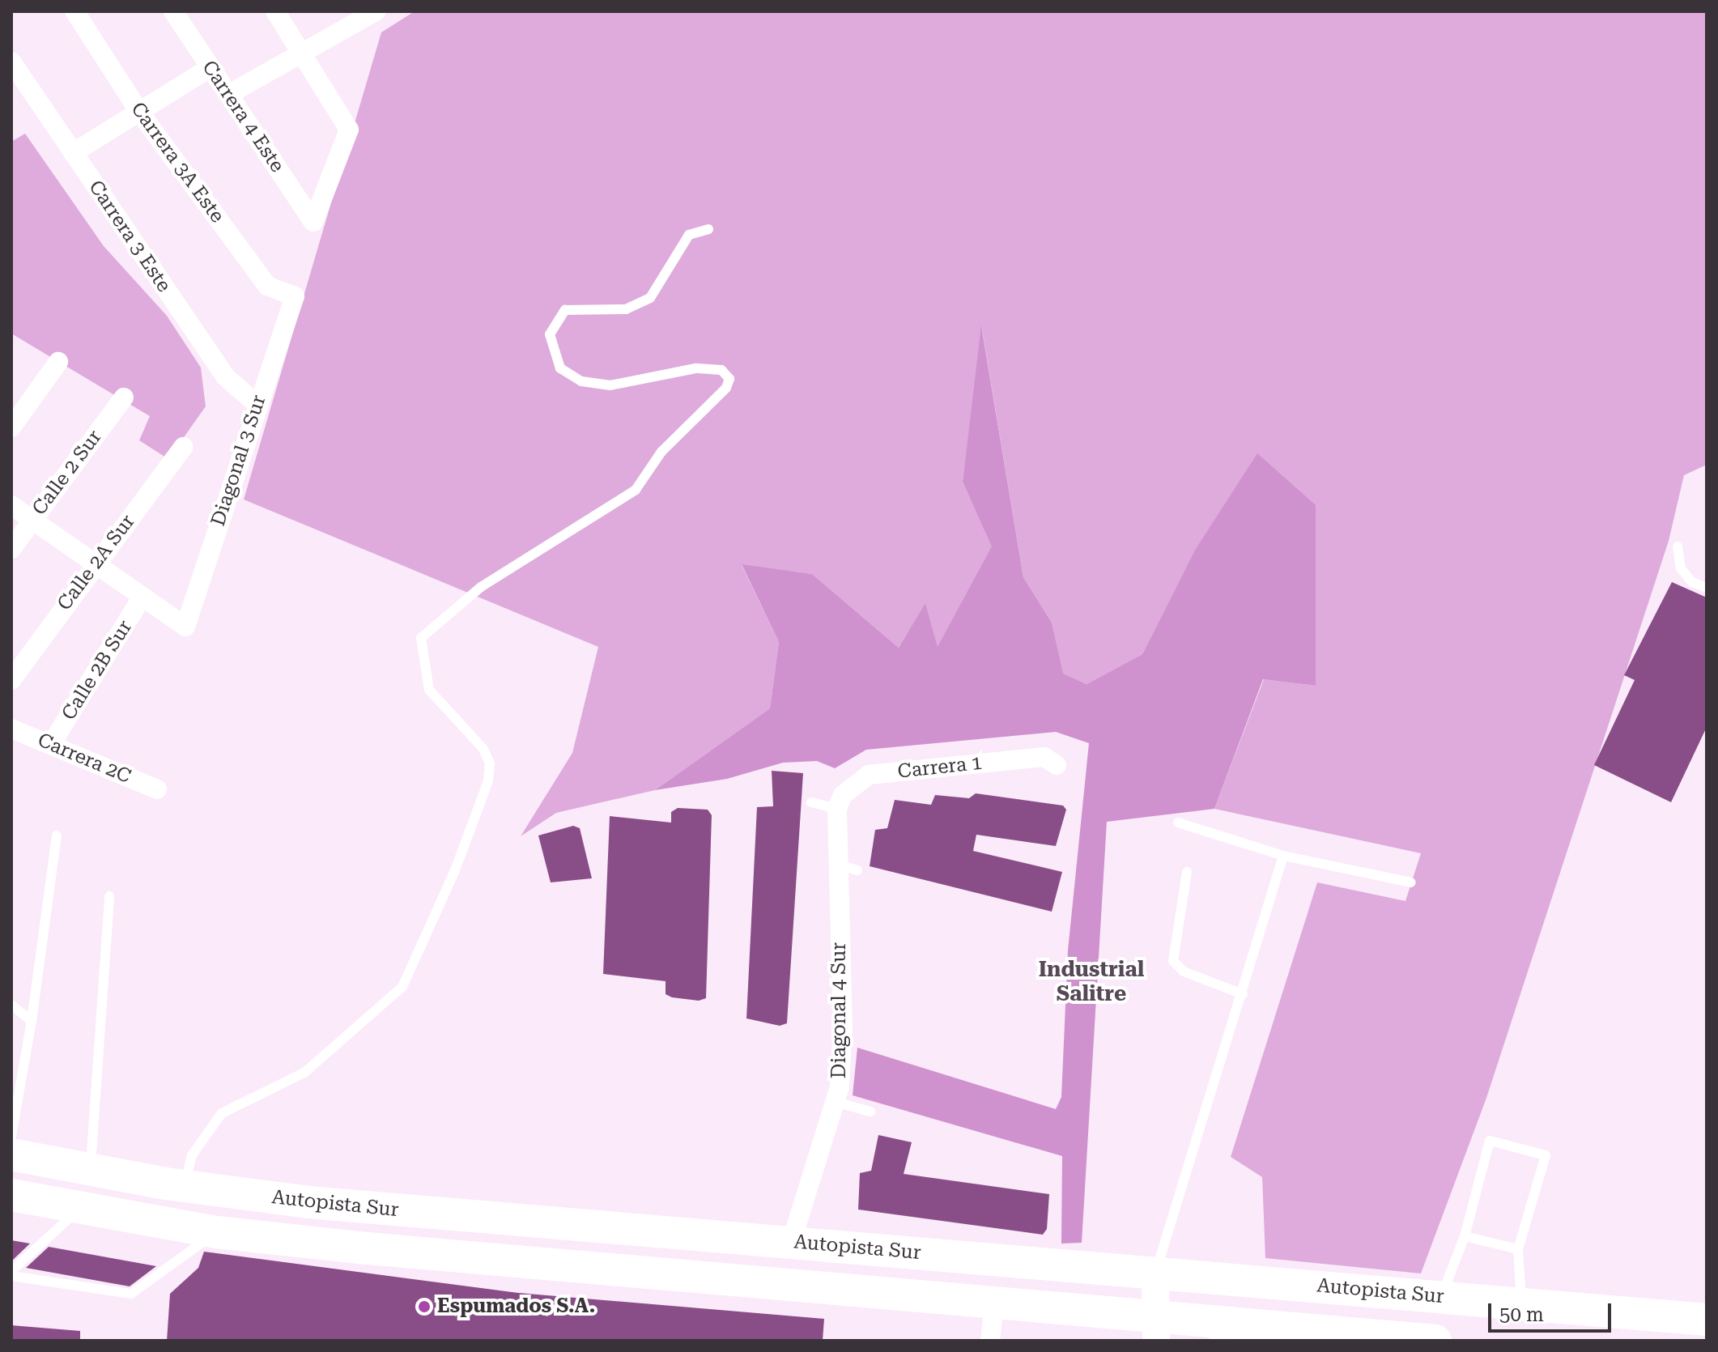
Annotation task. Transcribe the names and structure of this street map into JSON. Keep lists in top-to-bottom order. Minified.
{"streets":{"highway":["Autopista Sur"],"street":["Carrera 4 Este","Carrera 3A Este","Carrera 3 Este","Diagonal 3 Sur","Calle 2 Sur","Calle 2A Sur","Calle 2B Sur","Carrera 2C","Carrera 1","Diagonal 4 Sur"]},"crossings":[["Carrera 3A Este","Diagonal 3 Sur"],["Carrera 3 Este","Diagonal 3 Sur"],["Diagonal 3 Sur","Calle 2B Sur"],["Calle 2B Sur","Carrera 2C"],["Carrera 1","Diagonal 4 Sur"],["Diagonal 4 Sur","Autopista Sur"]],"districts":["Industrial Salitre"],"places":["Espumados S.A."],"scale_bar":"50 m"}
